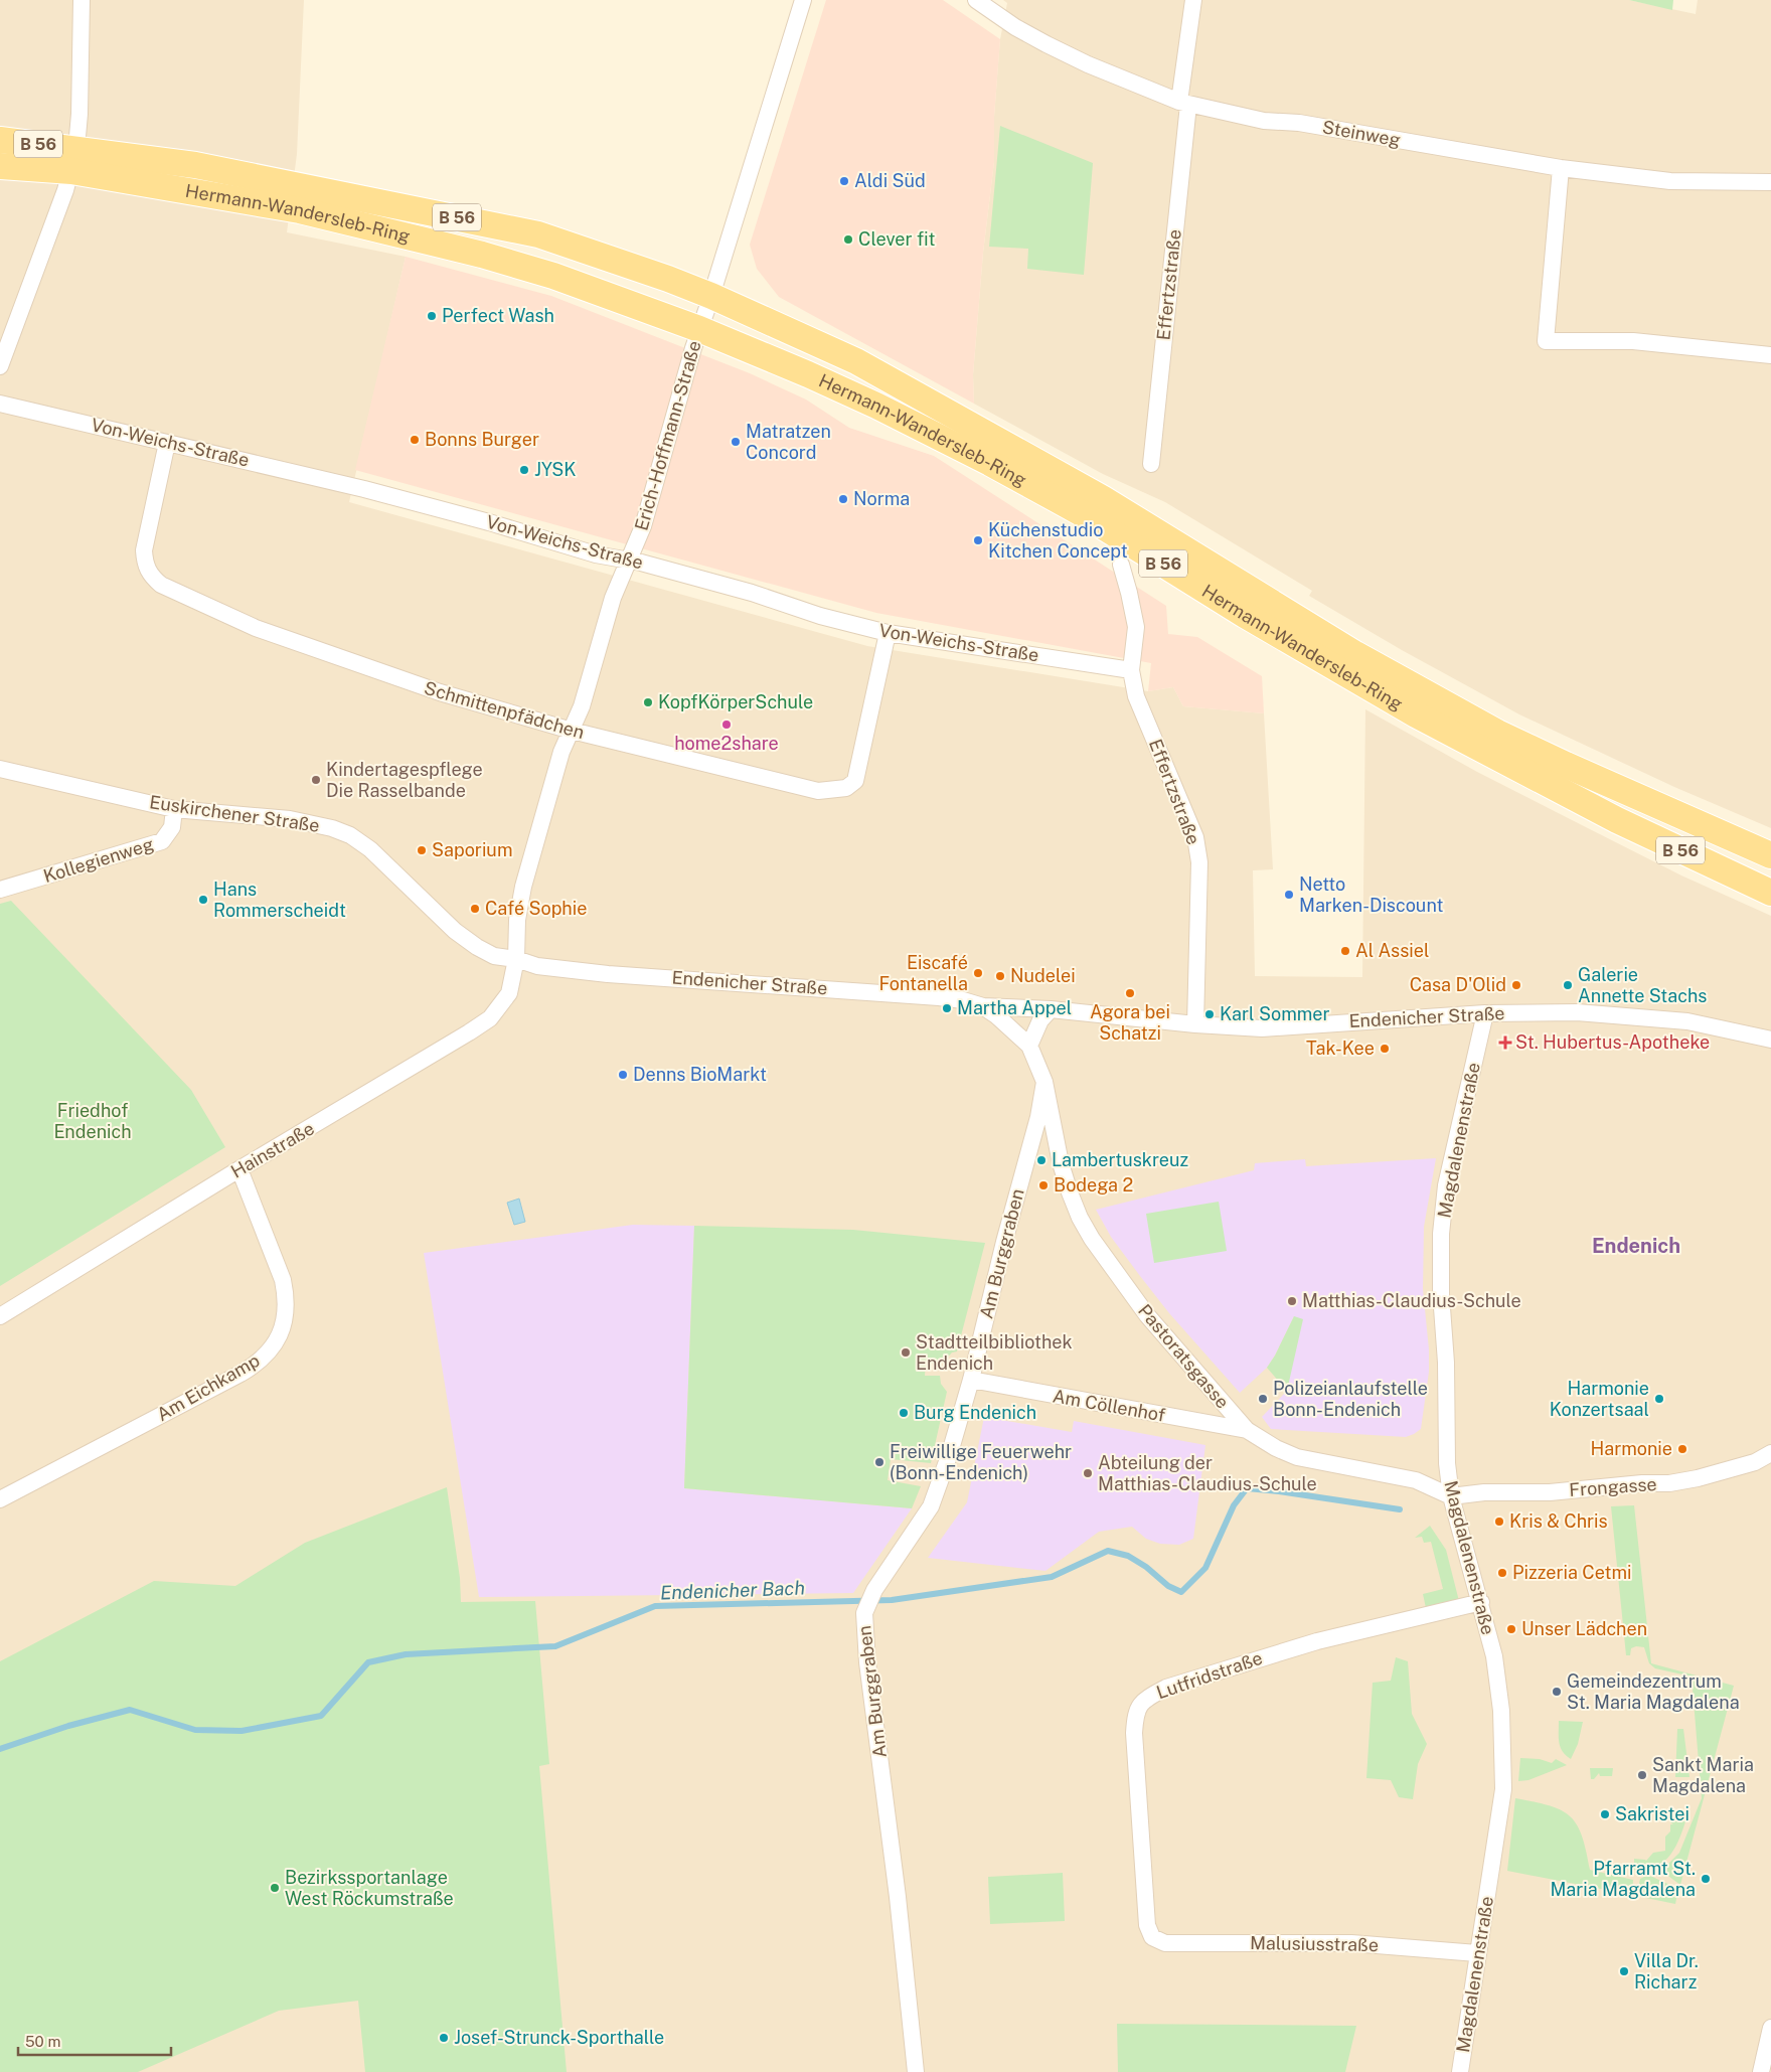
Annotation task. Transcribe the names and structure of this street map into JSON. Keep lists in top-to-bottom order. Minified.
{"streets":{"main road":["B 56","Hermann-Wandersleb-Ring"],"street":["Steinweg","Effertzstraße","Erich-Hoffmann-Straße","Von-Weichs-Straße","Schmittenpfädchen","Euskirchener Straße","Kollegienweg","Endenicher Straße","Magdalenenstraße","Hainstraße","Am Burggraben","Pastoratsgasse","Am Eichkamp","Am Cöllenhof","Frongasse","Lutfridstraße","Malusiusstraße"]},"crossings":[["Steinweg","Effertzstraße"],["Hermann-Wandersleb-Ring","Erich-Hoffmann-Straße"],["Effertzstraße","Von-Weichs-Straße"],["Effertzstraße","Endenicher Straße"],["Erich-Hoffmann-Straße","Von-Weichs-Straße"],["Erich-Hoffmann-Straße","Schmittenpfädchen"],["Erich-Hoffmann-Straße","Euskirchener Straße"],["Erich-Hoffmann-Straße","Endenicher Straße"],["Erich-Hoffmann-Straße","Hainstraße"],["Von-Weichs-Straße","Schmittenpfädchen"],["Euskirchener Straße","Kollegienweg"],["Euskirchener Straße","Endenicher Straße"],["Euskirchener Straße","Hainstraße"],["Endenicher Straße","Magdalenenstraße"],["Endenicher Straße","Hainstraße"],["Magdalenenstraße","Pastoratsgasse"],["Magdalenenstraße","Frongasse"],["Magdalenenstraße","Lutfridstraße"],["Magdalenenstraße","Malusiusstraße"],["Hainstraße","Am Eichkamp"],["Am Burggraben","Pastoratsgasse"],["Am Burggraben","Am Cöllenhof"],["Pastoratsgasse","Am Cöllenhof"],["Pastoratsgasse","Frongasse"],["Lutfridstraße","Malusiusstraße"]],"districts":["Endenich"],"water":["Endenicher Bach"],"parks":["Friedhof Endenich"],"places":{"other":["Aldi Süd","Clever fit","Perfect Wash","Bonns Burger","Matratzen Concord","JYSK","Norma","Küchenstudio Kitchen Concept","KopfKörperSchule","home2share","Kindertagespflege Die Rasselbande","Saporium","Netto Marken-Discount","Hans Rommerscheidt","Café Sophie","Al Assiel","Eiscafé Fontanella","Nudelei","Casa D'Olid","Galerie Annette Stachs","Agora bei Schatzi","Martha Appel","Karl Sommer","Tak-Kee","Denns BioMarkt","Lambertuskreuz","Bodega 2","Matthias-Claudius-Schule","Stadtteilbibliothek Endenich","Polizeianlaufstelle Bonn-Endenich","Harmonie Konzertsaal","Burg Endenich","Harmonie","Freiwillige Feuerwehr (Bonn-Endenich)","Abteilung der Matthias-Claudius-Schule","Kris & Chris","Pizzeria Cetmi","Unser Lädchen","Gemeindezentrum St. Maria Magdalena","Sankt Maria Magdalena","Sakristei","Pfarramt St. Maria Magdalena","Bezirkssportanlage West Röckumstraße","Villa Dr. Richarz","Josef-Strunck-Sporthalle"],"health":["St. Hubertus-Apotheke"]},"scale_bar":"50 m"}
